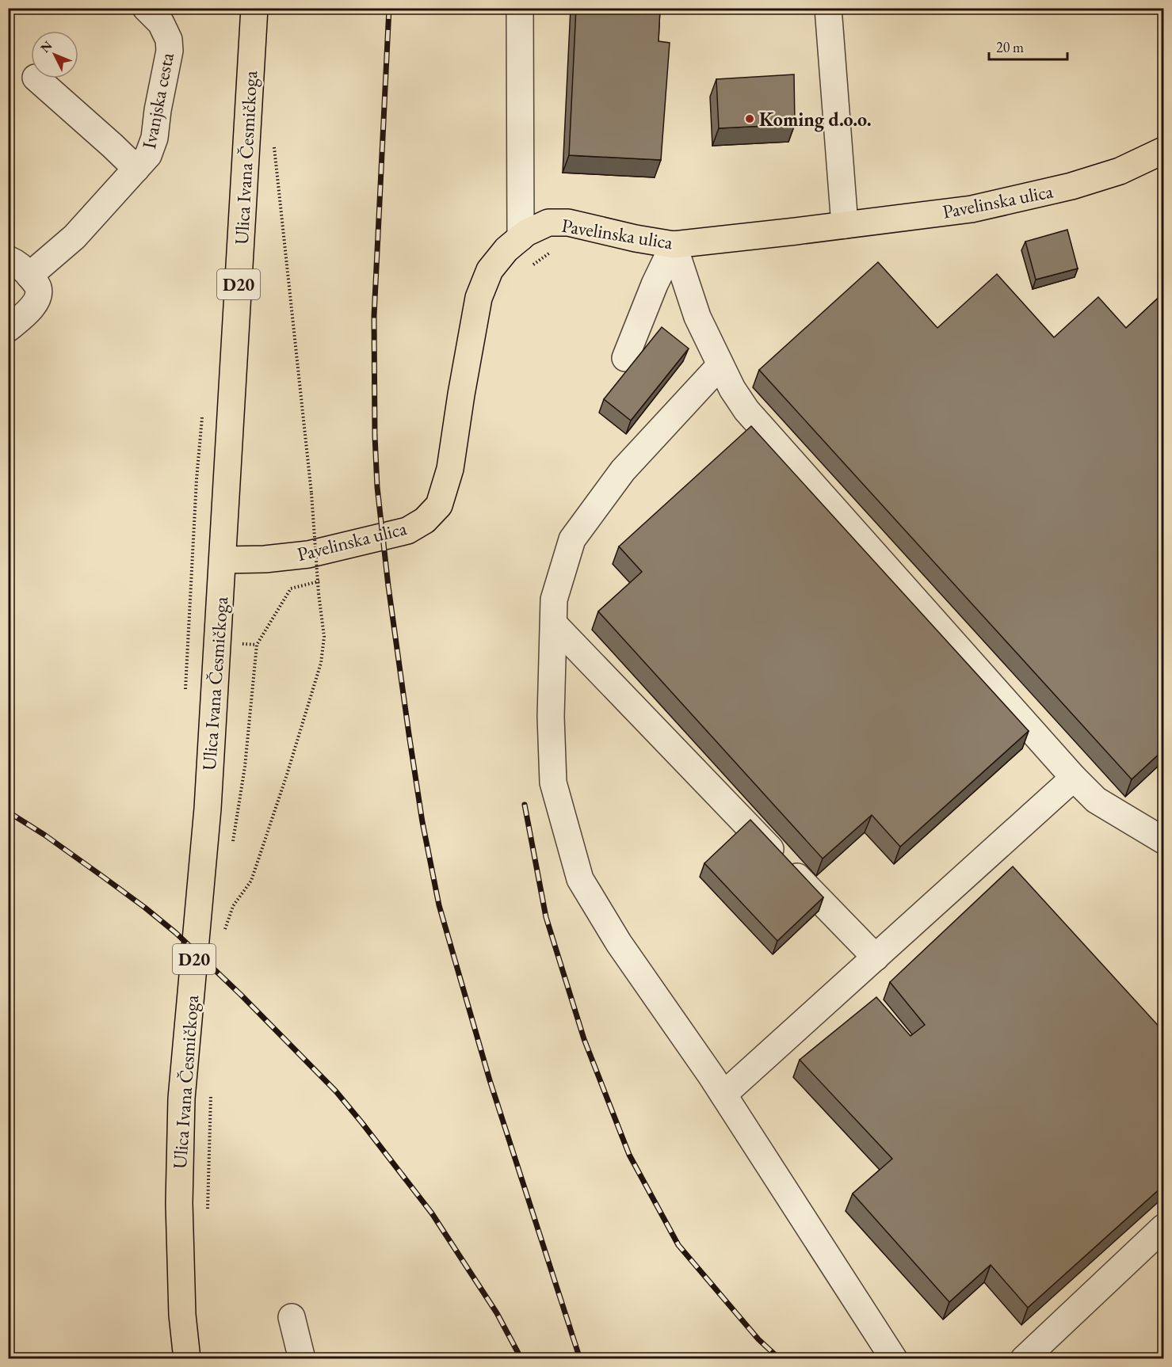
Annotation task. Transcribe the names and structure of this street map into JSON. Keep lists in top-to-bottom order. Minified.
{"streets":{"main road":["Ulica Ivana Česmičkoga","Pavelinska ulica","D20"],"street":["Ivanjska cesta"]},"crossings":[["Ulica Ivana Česmičkoga","Pavelinska ulica"]],"places":["Koming d.o.o."],"scale_bar":"20 m","north":"top left"}
